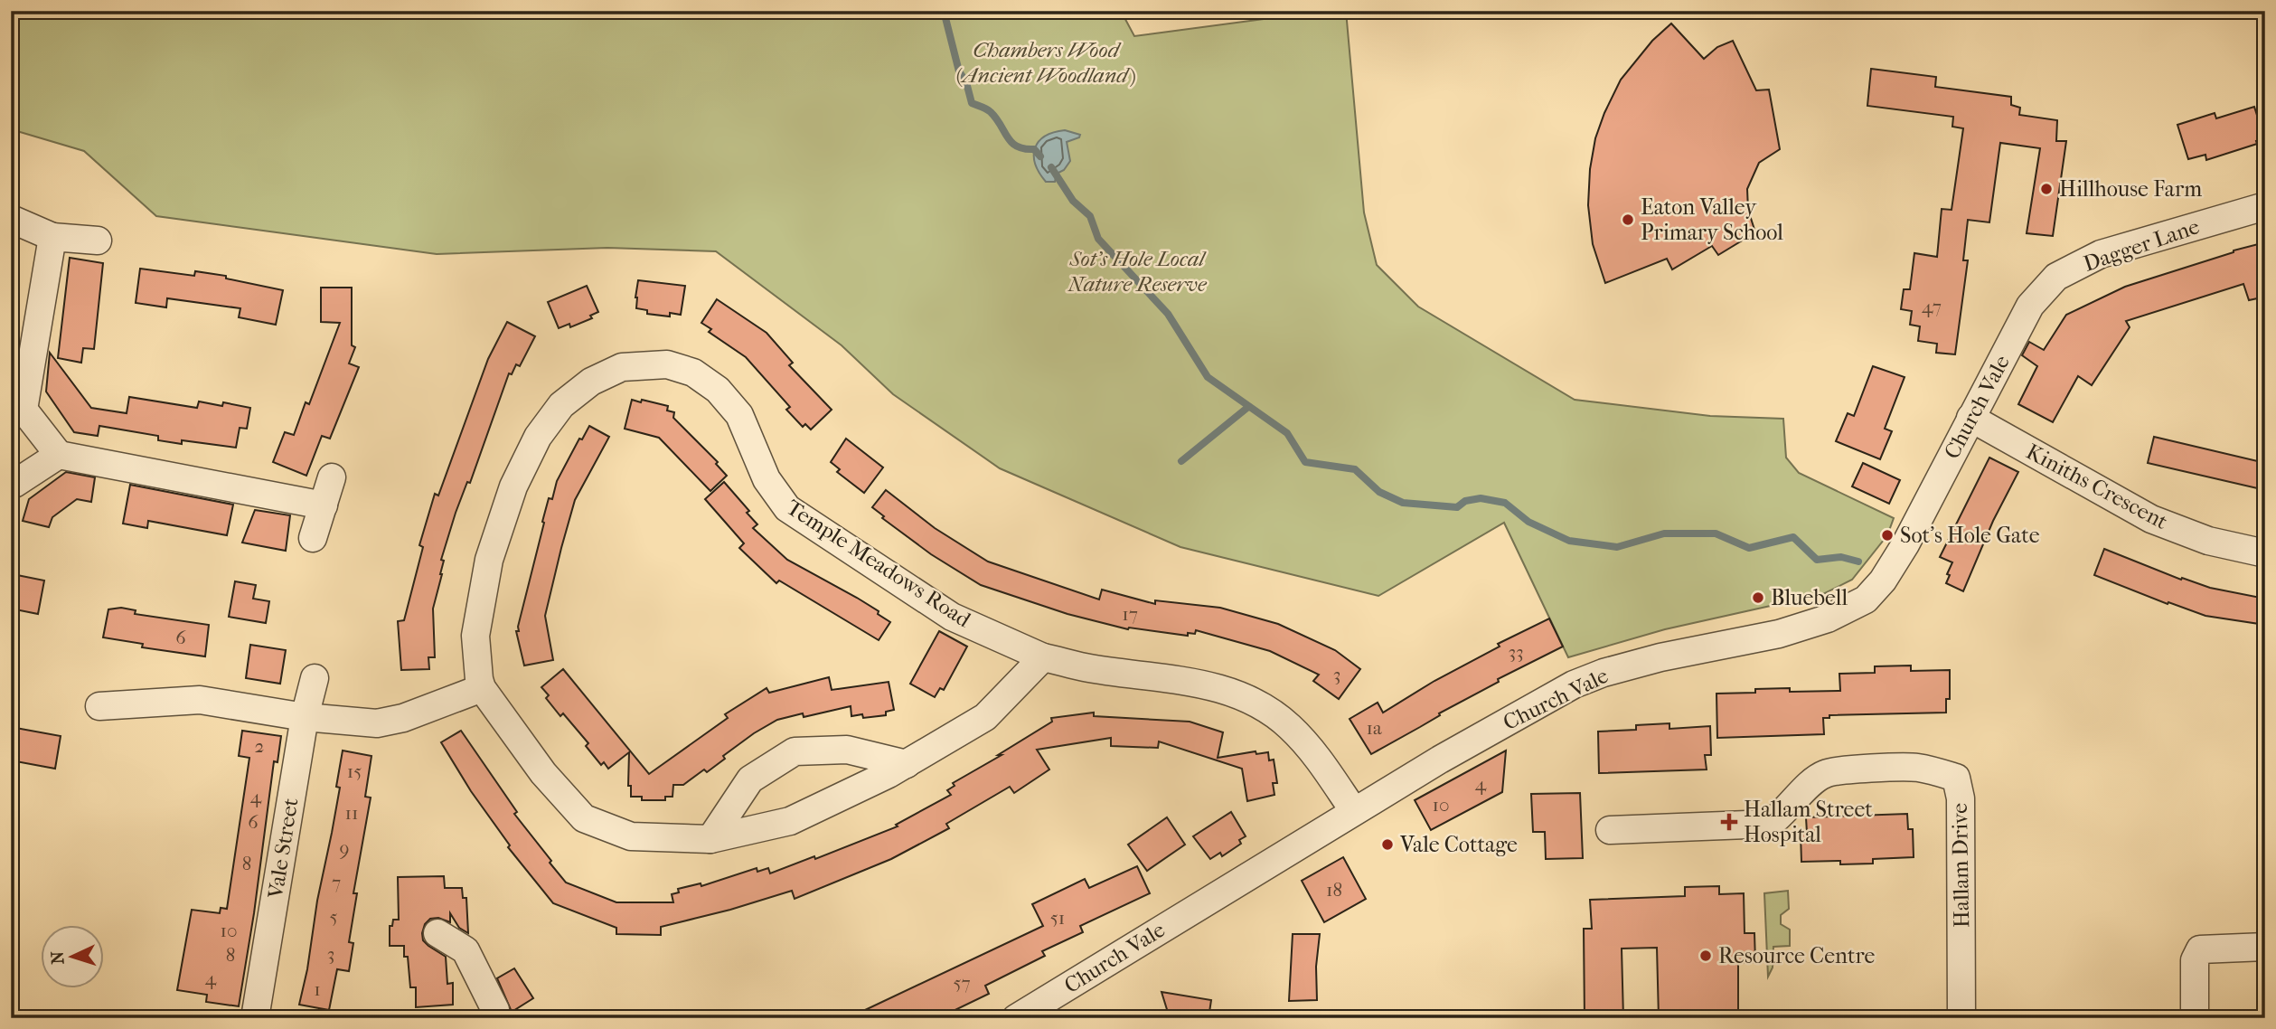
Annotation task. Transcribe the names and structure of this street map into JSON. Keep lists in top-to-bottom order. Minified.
{"streets":{"street":["Dagger Lane","Church Vale","Kiniths Crescent","Temple Meadows Road","Vale Street","Hallam Drive"]},"crossings":[["Dagger Lane","Church Vale"],["Church Vale","Kiniths Crescent"],["Church Vale","Temple Meadows Road"]],"parks":["Chambers Wood (Ancient Woodland)","Sot's Hole Local Nature Reserve"],"places":{"other":["Hillhouse Farm","Eaton Valley Primary School","Sot's Hole Gate","Bluebell","Vale Cottage","Resource Centre"],"health":["Hallam Street Hospital"]},"house_numbers":["47","17","6","33","3","1a","2","15","4","4","10","11","6","9","8","7","18","5","51","10","3","8","4","57","1"],"north":"left"}
